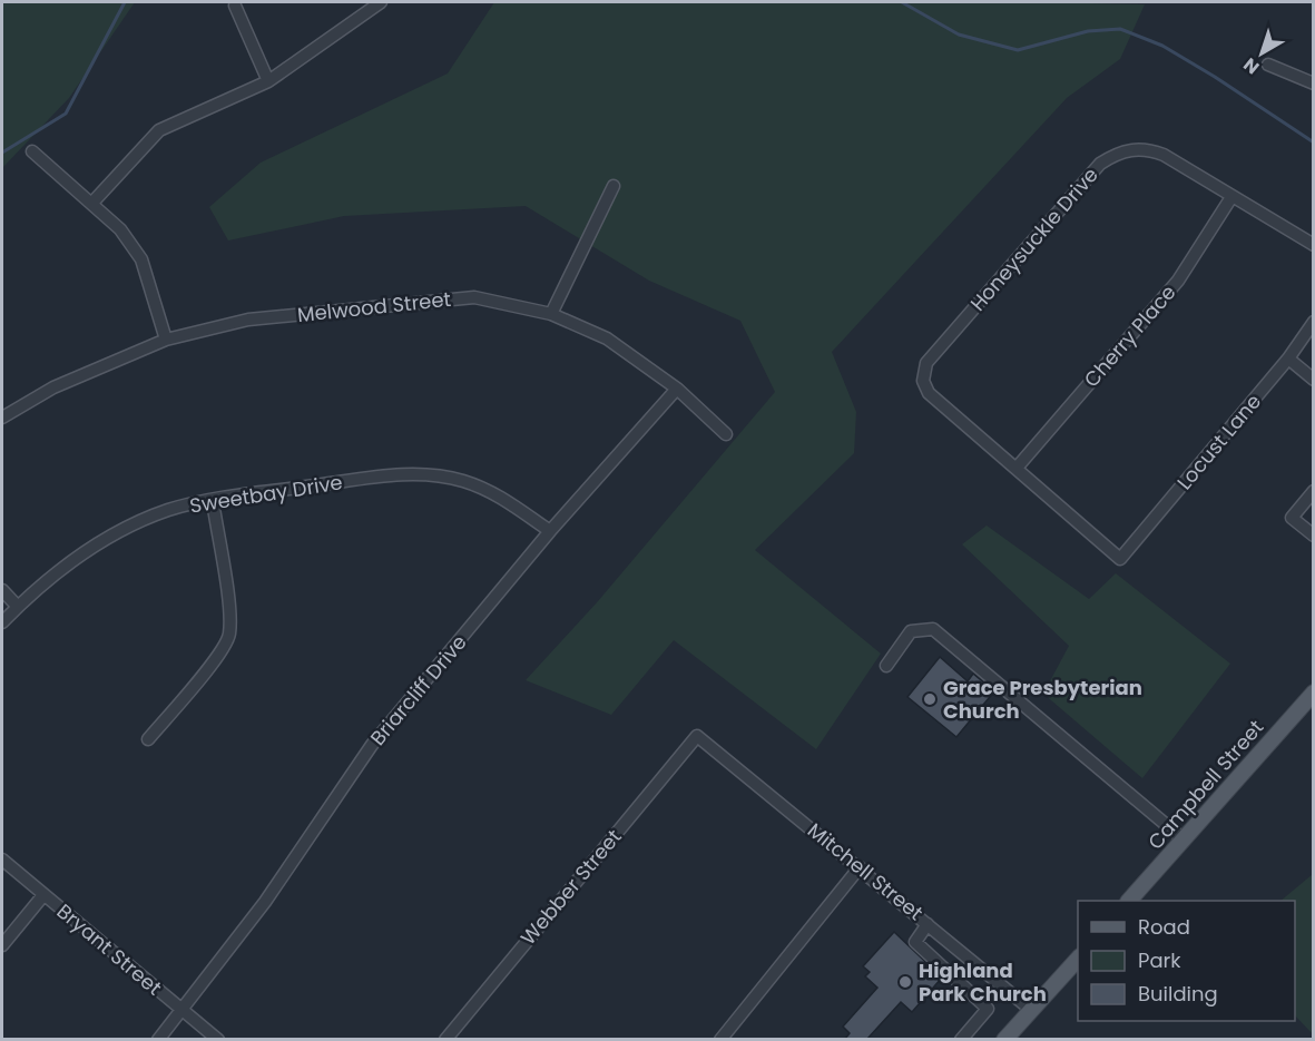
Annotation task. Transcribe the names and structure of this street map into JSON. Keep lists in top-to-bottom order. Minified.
{"streets":{"main road":["Campbell Street"],"street":["Honeysuckle Drive","Melwood Street","Cherry Place","Locust Lane","Sweetbay Drive","Briarcliff Drive","Mitchell Street","Webber Street","Bryant Street"]},"crossings":[["Honeysuckle Drive","Cherry Place"],["Honeysuckle Drive","Locust Lane"],["Melwood Street","Briarcliff Drive"],["Cherry Place","Locust Lane"],["Sweetbay Drive","Briarcliff Drive"],["Briarcliff Drive","Bryant Street"],["Mitchell Street","Webber Street"]],"places":["Grace Presbyterian Church","Highland Park Church"],"legend":["Road","Park","Building"],"north":"bottom left"}
